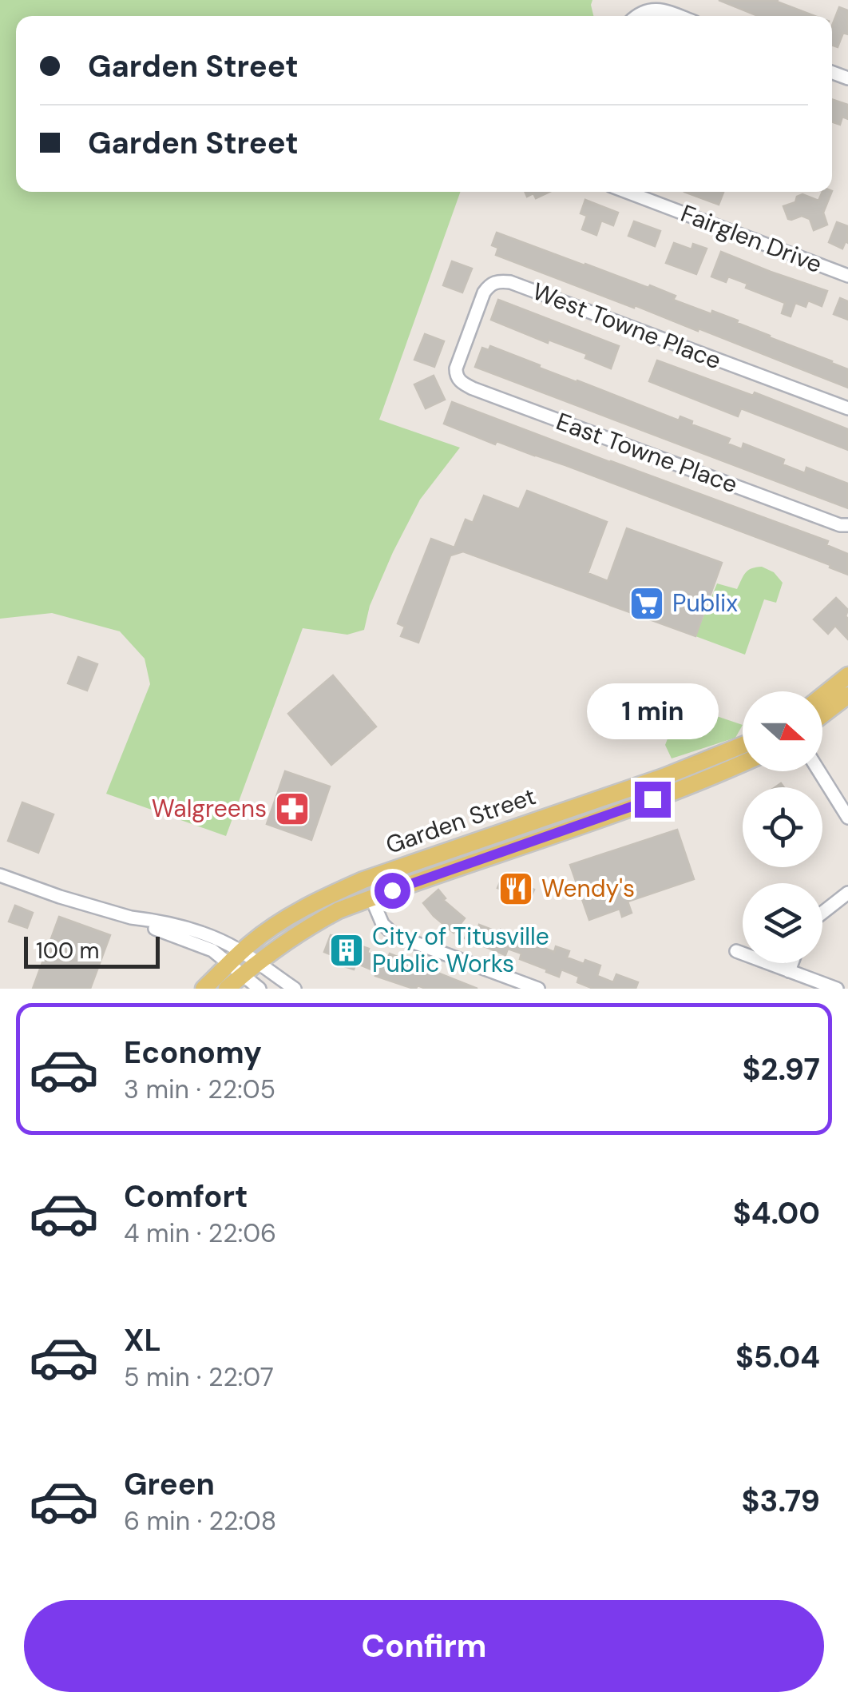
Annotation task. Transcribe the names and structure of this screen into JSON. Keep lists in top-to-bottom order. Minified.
{"streets":{"main road":["Garden Street"],"street":["Fairglen Drive","West Towne Place","East Towne Place"]},"crossings":[["West Towne Place","East Towne Place"]],"places":{"supermarket":["Publix"],"pharmacy":["Walgreens"],"restaurant":["Wendy's"],"building":["City of Titusville Public Works"]},"scale_bar":"100 m","north":"right","page":{"banner":["Garden Street","Garden Street"],"bubble":"1 min","scale":"100 m","list":[{"name":"Economy","note":"3 min · 22:05","value":"$2.97"},{"name":"Comfort","note":"4 min · 22:06","value":"$4.00"},{"name":"XL","note":"5 min · 22:07","value":"$5.04"},{"name":"Green","note":"6 min · 22:08","value":"$3.79"}],"buttons":"Confirm"}}
